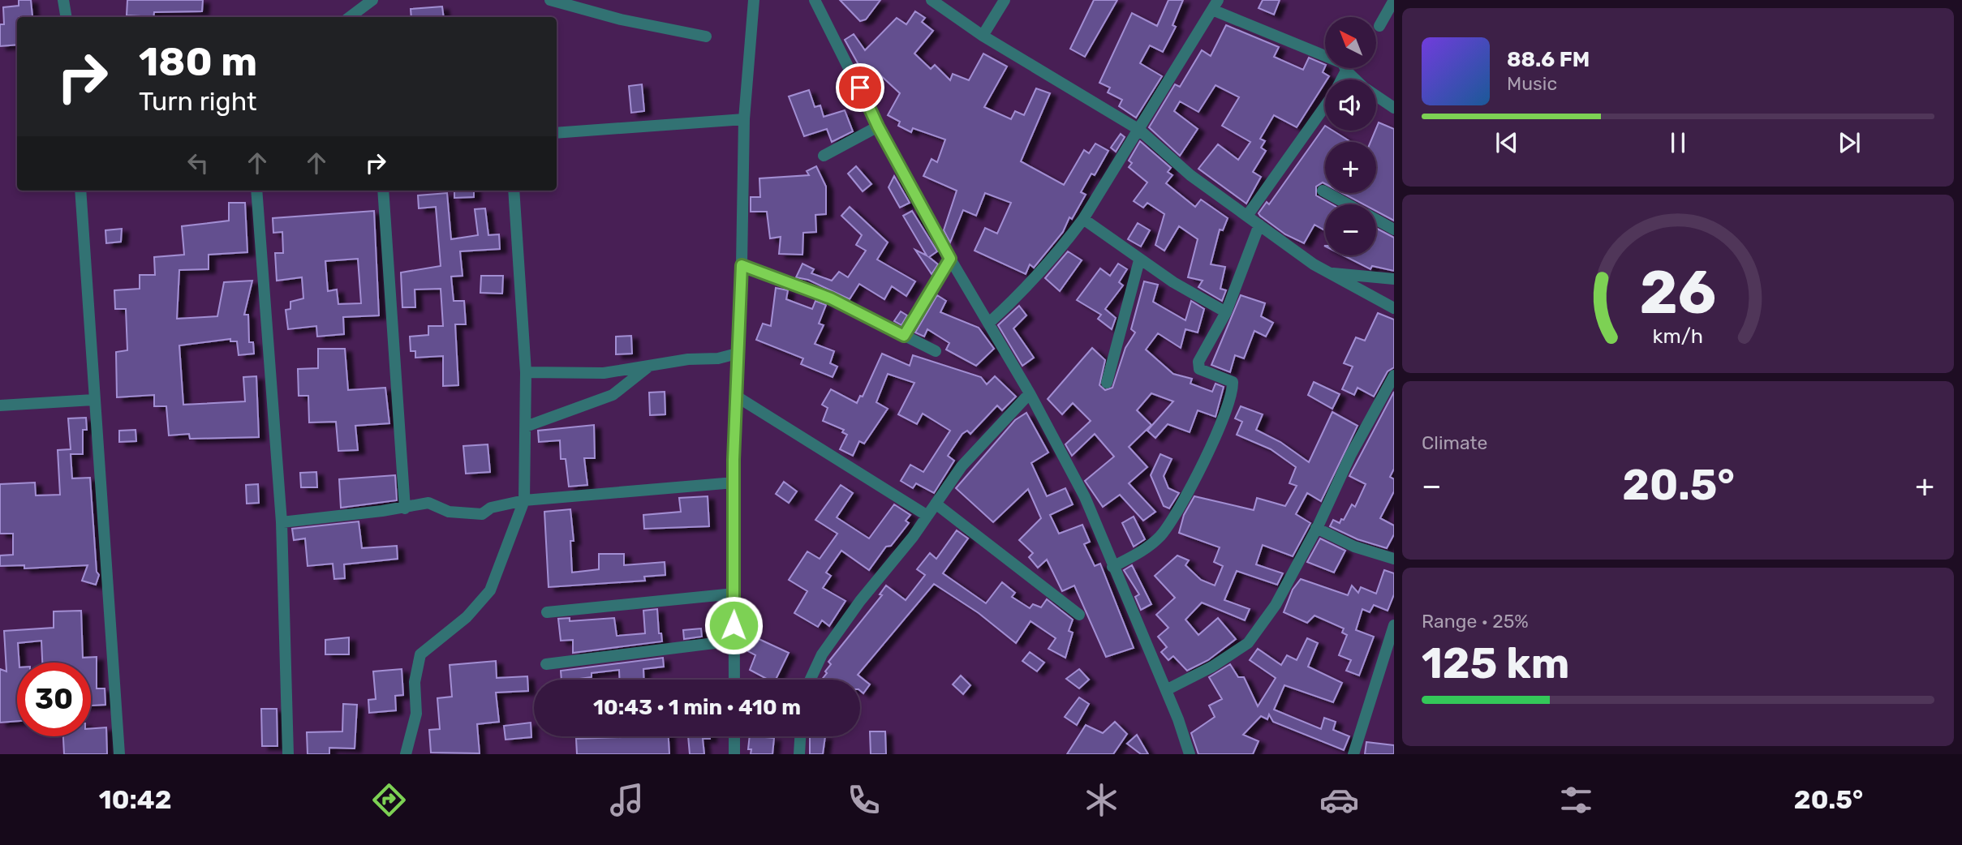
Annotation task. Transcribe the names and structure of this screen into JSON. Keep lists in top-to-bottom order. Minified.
{"north":"top left","page":{"map_buttons":["+","−"],"turn":["180 m","Turn right"],"song":["88.6 FM","Music"],"tile":["Climate",["Range · 25%","125 km"]],"heat":["−","20.5°","+"],"limit":"30","trip":"10:43 · 1 min · 410 m","tabs":["10:42","20.5°"],"gauge":["26","km/h"]}}
